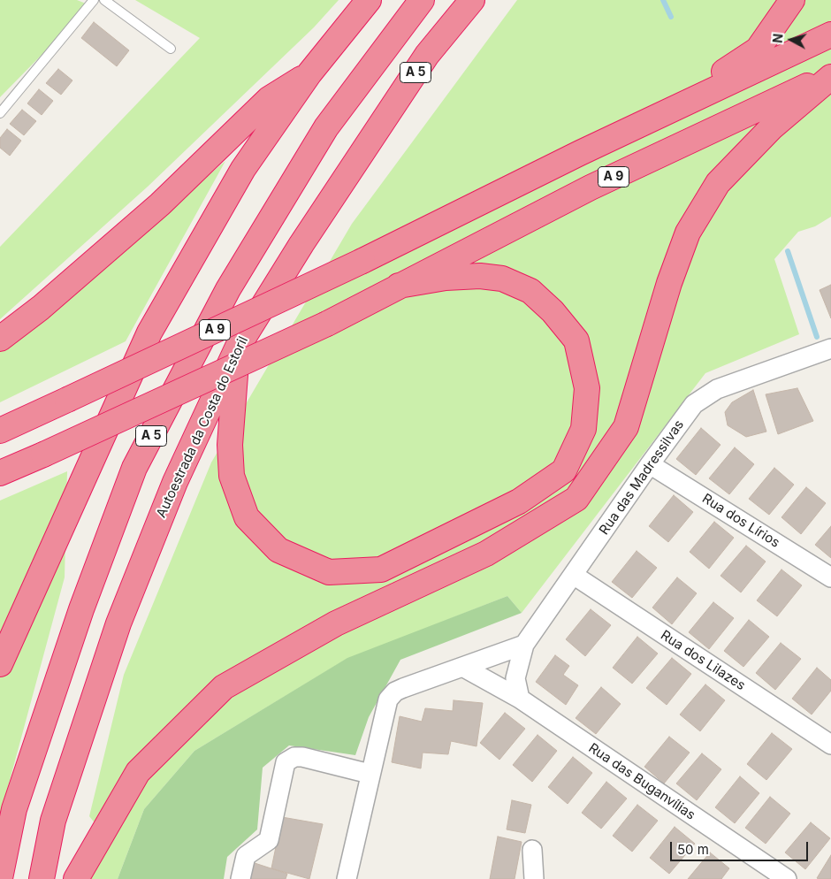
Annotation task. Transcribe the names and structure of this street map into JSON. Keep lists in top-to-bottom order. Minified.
{"streets":{"highway":["A 5","A 9","Autoestrada da Costa do Estoril"],"street":["Rua das Madressilvas","Rua dos Lírios","Rua dos Lilazes","Rua das Buganvílias"]},"crossings":[["Rua das Madressilvas","Rua dos Lírios"],["Rua das Madressilvas","Rua dos Lilazes"],["Rua das Madressilvas","Rua das Buganvílias"]],"scale_bar":"50 m","north":"left"}
